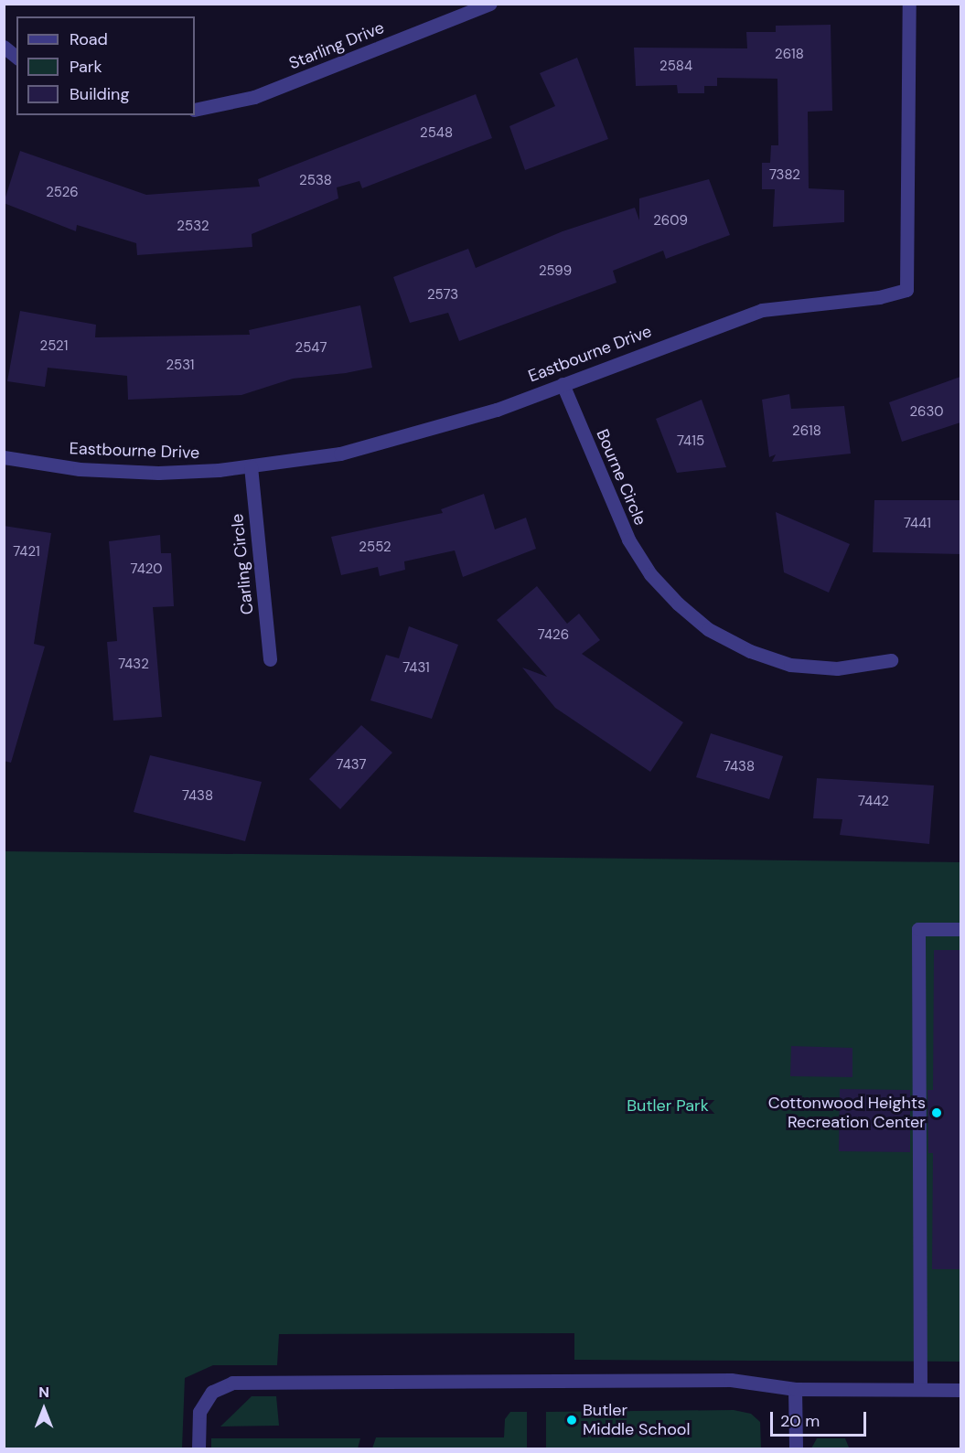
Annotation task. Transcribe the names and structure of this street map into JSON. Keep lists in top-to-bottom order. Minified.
{"streets":{"street":["Starling Drive","Eastbourne Drive","Bourne Circle","Carling Circle"]},"crossings":[["Eastbourne Drive","Bourne Circle"],["Eastbourne Drive","Carling Circle"]],"parks":["Butler Park"],"places":["Cottonwood Heights Recreation Center","Butler Middle School"],"house_numbers":["2618","2584","2548","7382","2538","2526","2609","2532","2599","2573","2521","2547","2531","2630","2618","7415","7441","2552","7421","7420","7426","7432","7431","7437","7438","7438","7442"],"legend":["Road","Park","Building"],"scale_bar":"20 m","north":"top"}
